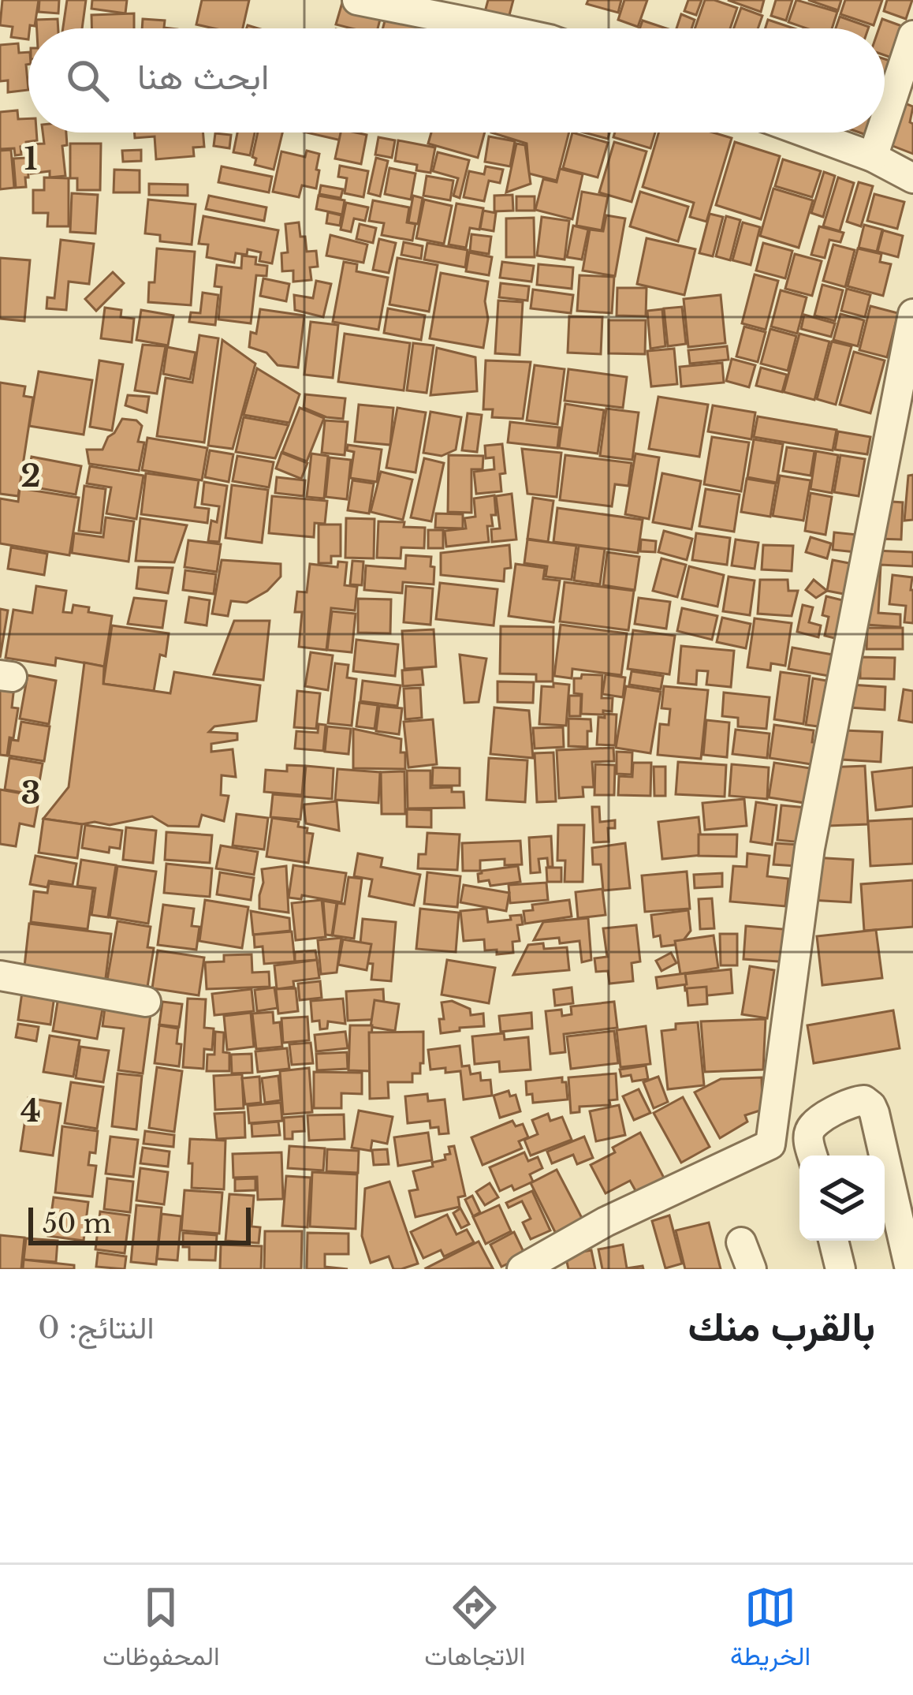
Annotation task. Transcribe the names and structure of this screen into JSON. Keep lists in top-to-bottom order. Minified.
{"scale_bar":"50 m","page":{"search":"ابحث هنا","scale":"50 m","heading":["بالقرب منك","النتائج: 0"],"nav":["الخريطة","الاتجاهات","المحفوظات"]},"grid":{"rows":["1","2","3","4"]}}
